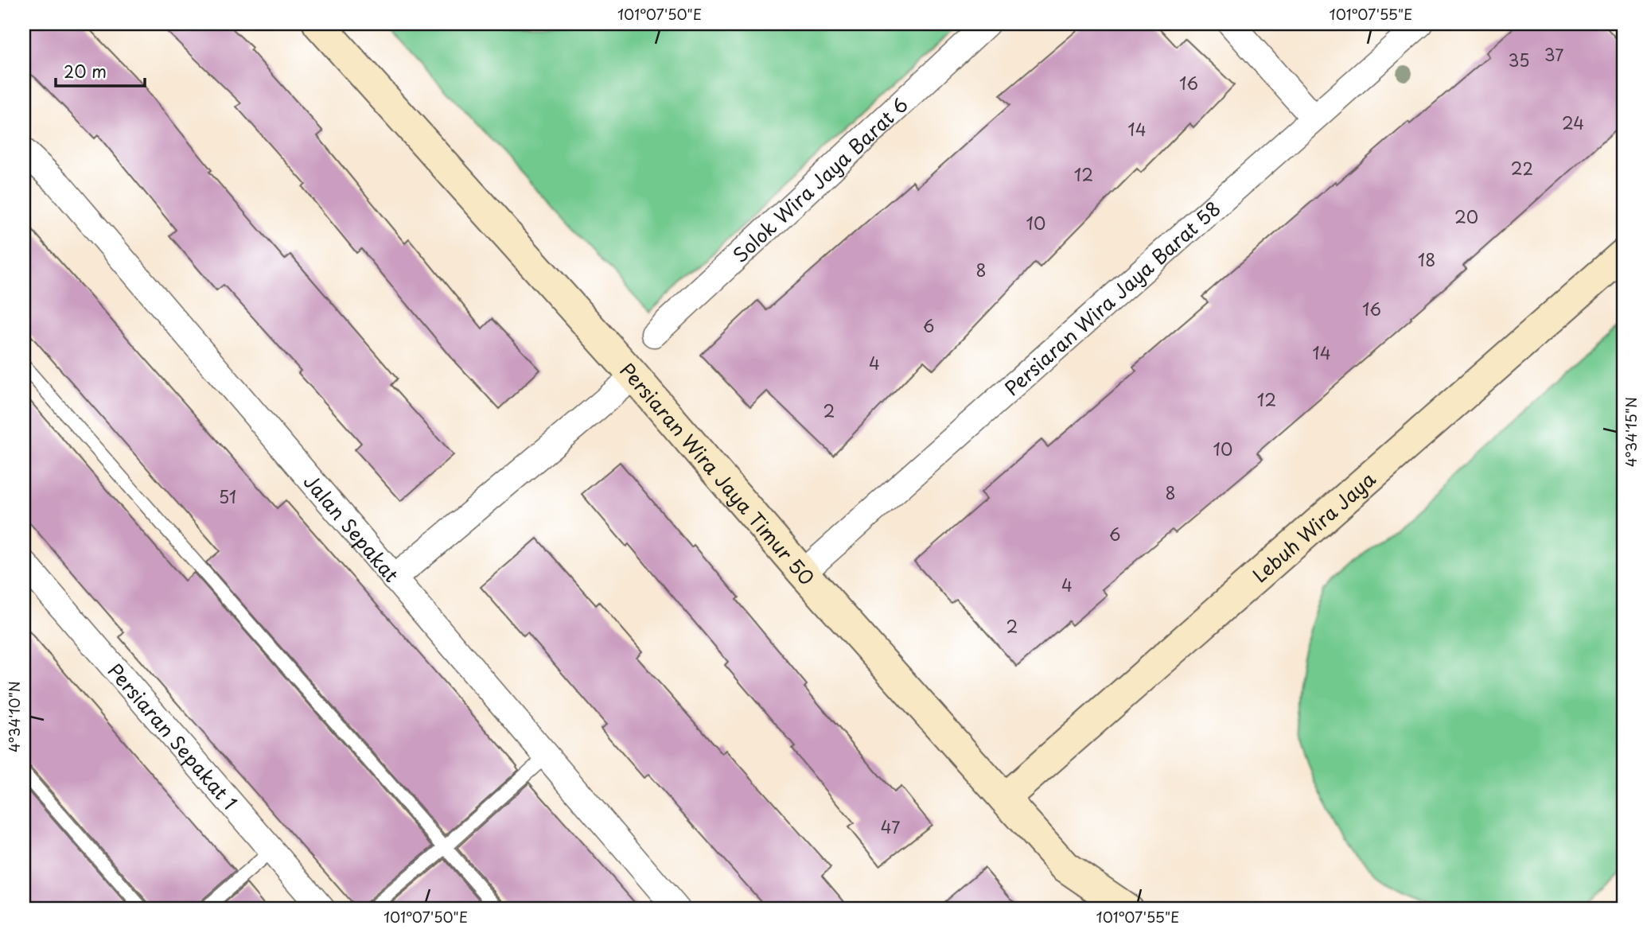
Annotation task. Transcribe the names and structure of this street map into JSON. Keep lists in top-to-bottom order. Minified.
{"streets":{"street":["Solok Wira Jaya Barat 6","Persiaran Wira Jaya Barat 58","Persiaran Wira Jaya Timur 50","Lebuh Wira Jaya","Jalan Sepakat","Persiaran Sepakat 1"]},"crossings":[["Persiaran Wira Jaya Barat 58","Persiaran Wira Jaya Timur 50"],["Persiaran Wira Jaya Timur 50","Lebuh Wira Jaya"]],"house_numbers":["37","35","16","24","14","22","12","20","10","18","8","16","6","14","4","12","2","10","8","51","6","4","2","47"],"scale_bar":"20 m","coordinates":["101°07'50\"E","101°07'55\"E","4°34'15\"N","4°34'10\"N"]}
